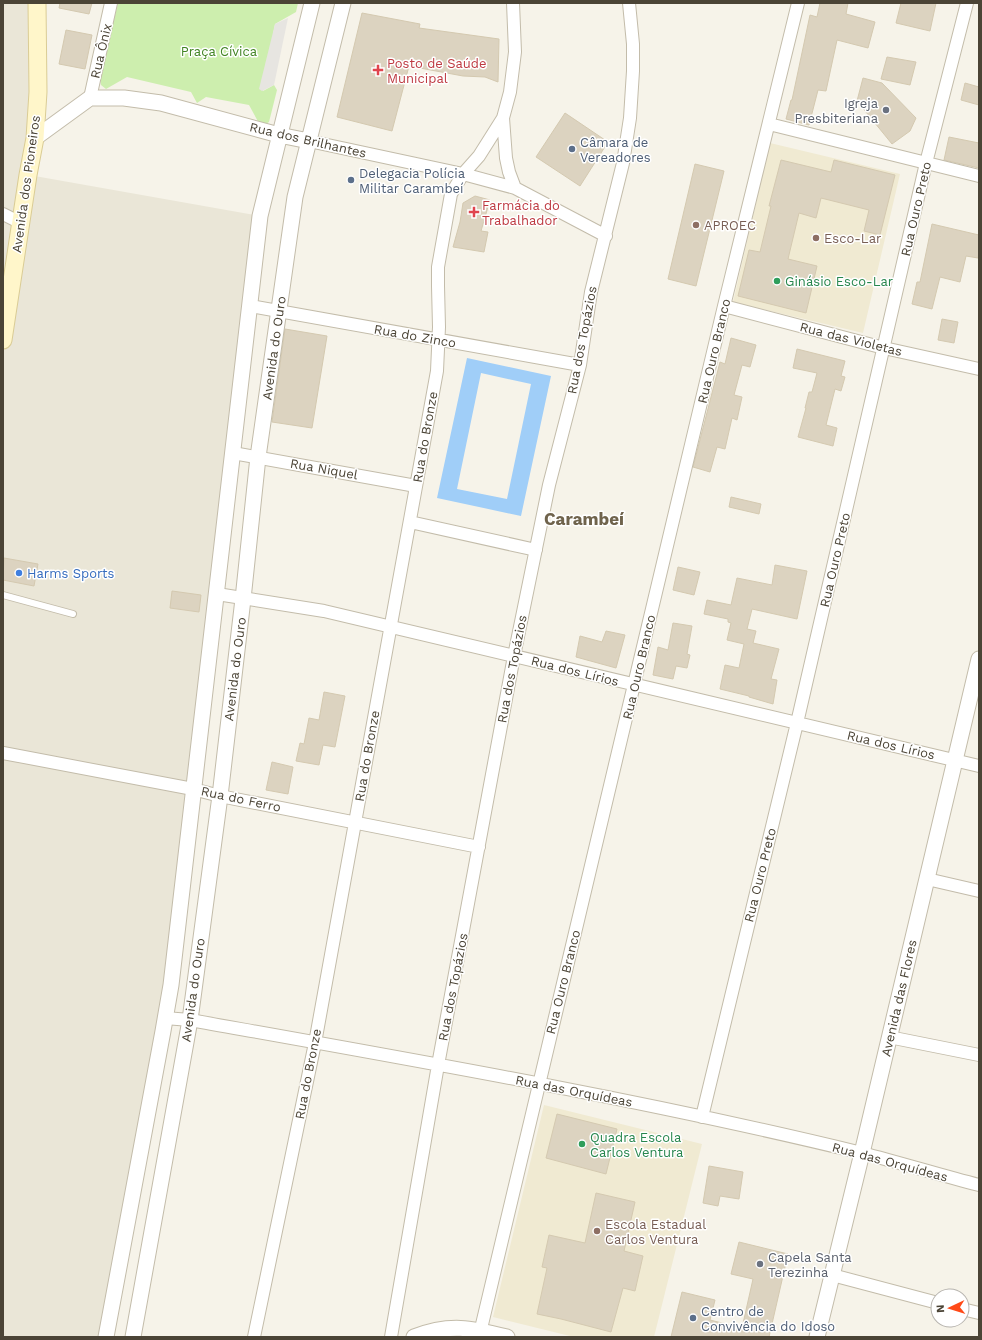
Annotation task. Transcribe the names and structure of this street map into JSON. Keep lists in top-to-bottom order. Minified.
{"streets":{"main road":["Avenida dos Pioneiros"],"street":["Rua Ônix","Rua dos Brilhantes","Rua Ouro Preto","Rua do Zinco","Rua das Violetas","Rua dos Topázios","Avenida do Ouro","Rua Ouro Branco","Rua do Bronze","Rua Niquel","Rua dos Lírios","Rua do Ferro","Avenida das Flores","Rua das Orquídeas"]},"crossings":[["Rua Ônix","Rua dos Brilhantes"],["Rua dos Brilhantes","Rua dos Topázios"],["Rua dos Brilhantes","Avenida do Ouro"],["Rua dos Brilhantes","Rua do Bronze"],["Rua Ouro Preto","Rua das Violetas"],["Rua Ouro Preto","Rua dos Lírios"],["Rua Ouro Preto","Rua das Orquídeas"],["Rua do Zinco","Rua dos Topázios"],["Rua do Zinco","Avenida do Ouro"],["Rua do Zinco","Rua do Bronze"],["Rua das Violetas","Rua Ouro Branco"],["Rua dos Topázios","Rua dos Lírios"],["Rua dos Topázios","Rua do Ferro"],["Rua dos Topázios","Rua das Orquídeas"],["Avenida do Ouro","Rua Niquel"],["Avenida do Ouro","Rua dos Lírios"],["Avenida do Ouro","Rua do Ferro"],["Avenida do Ouro","Rua das Orquídeas"],["Rua Ouro Branco","Rua dos Lírios"],["Rua Ouro Branco","Rua das Orquídeas"],["Rua do Bronze","Rua Niquel"],["Rua do Bronze","Rua dos Lírios"],["Rua do Bronze","Rua do Ferro"],["Rua do Bronze","Rua das Orquídeas"],["Rua dos Lírios","Avenida das Flores"],["Avenida das Flores","Rua das Orquídeas"]],"districts":["Carambeí"],"parks":["Praça Cívica"],"places":{"health":["Posto de Saúde Municipal","Farmácia do Trabalhador"],"other":["Igreja Presbiteriana","Câmara de Vereadores","Delegacia Polícia Militar Carambeí","APROEC","Esco-Lar","Ginásio Esco-Lar","Harms Sports","Quadra Escola Carlos Ventura","Escola Estadual Carlos Ventura","Capela Santa Terezinha","Centro de Convivência do Idoso"]},"north":"left"}
